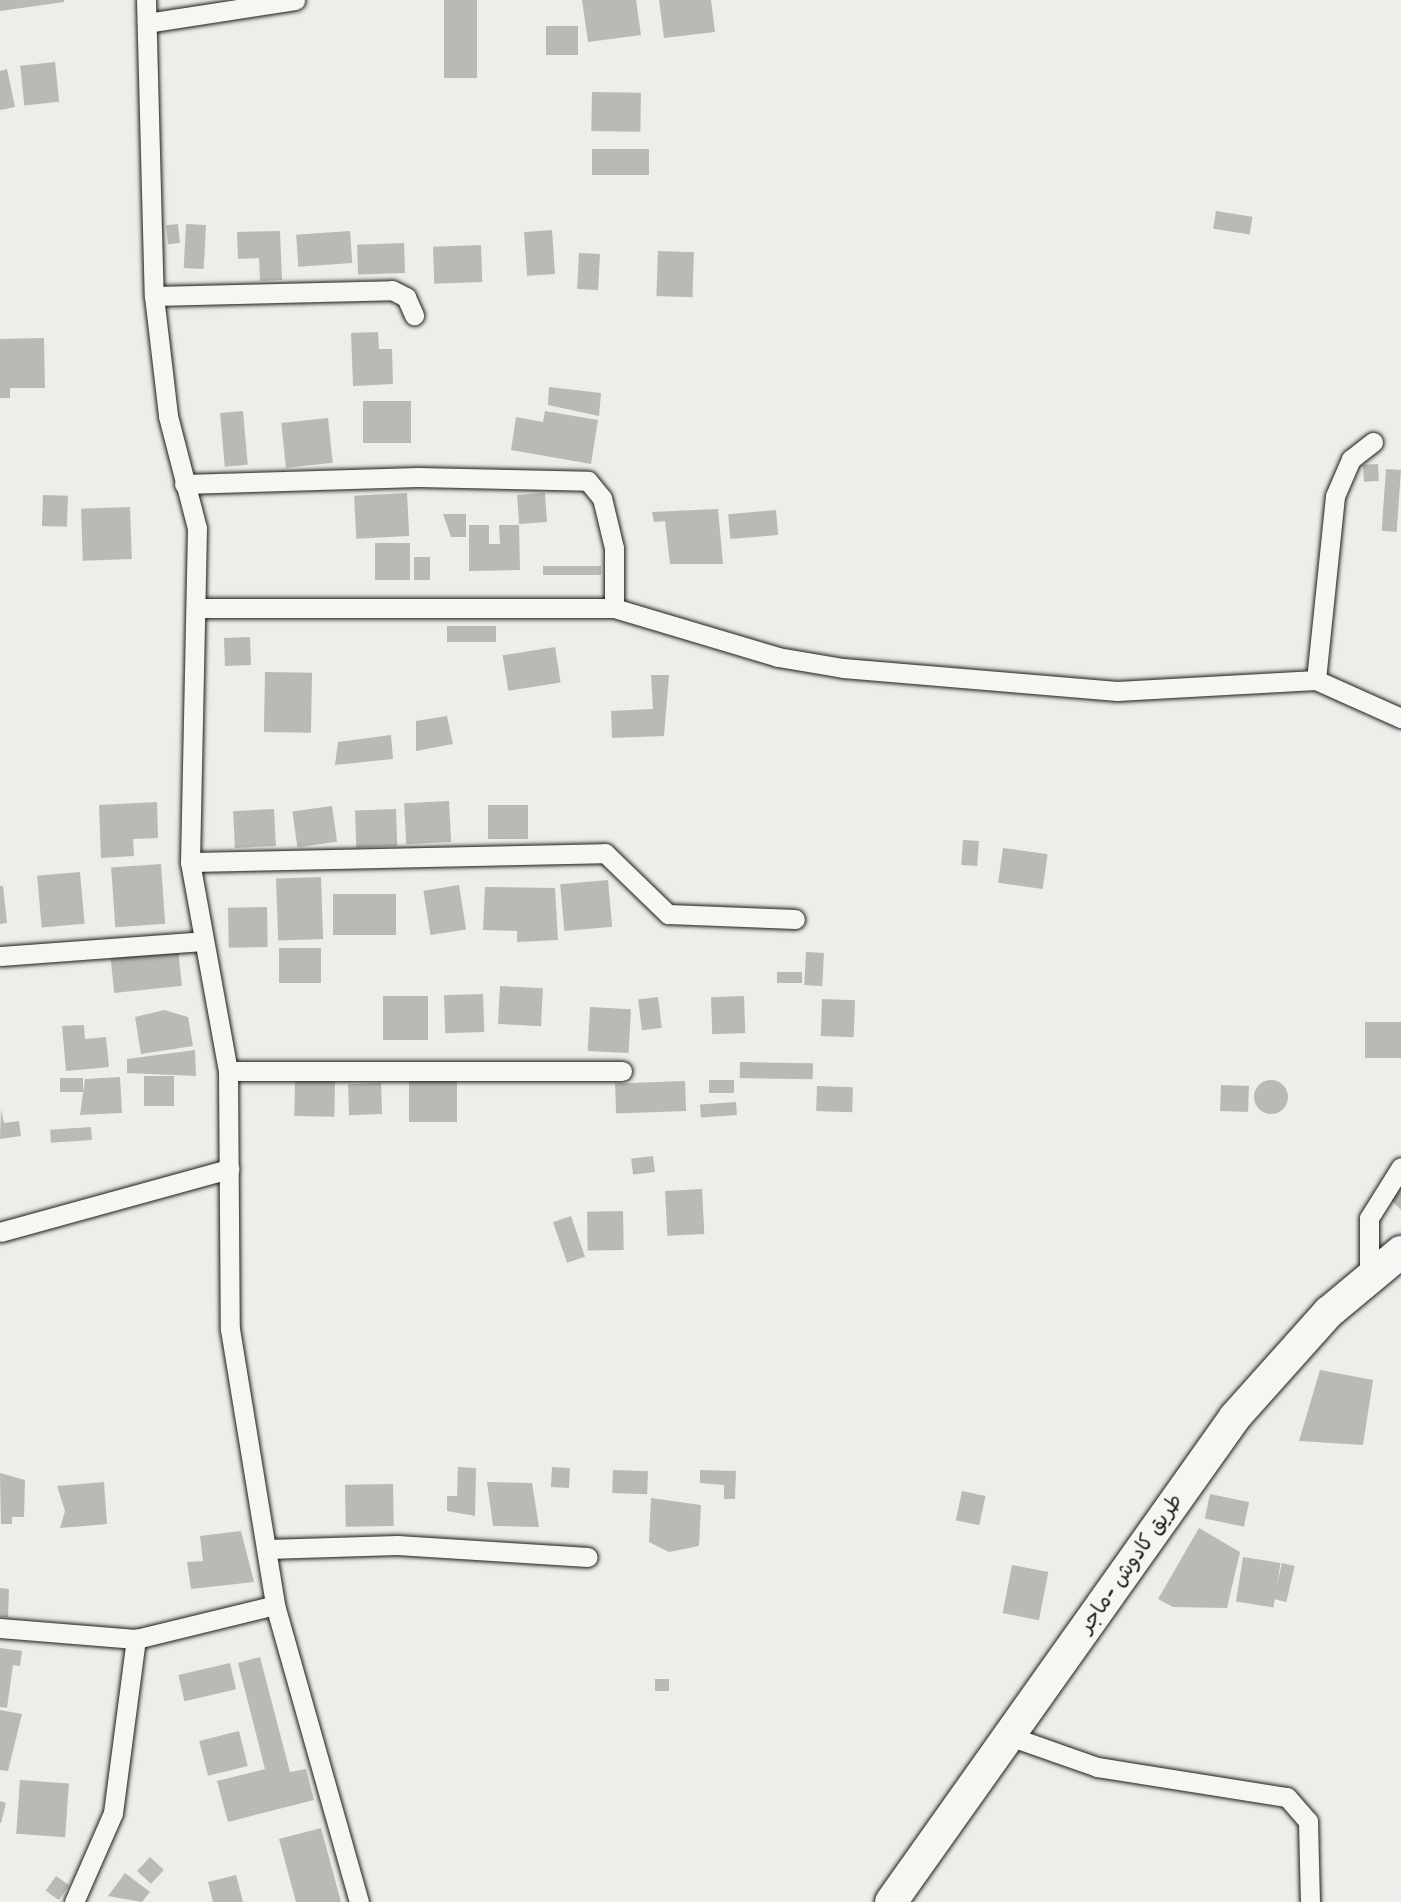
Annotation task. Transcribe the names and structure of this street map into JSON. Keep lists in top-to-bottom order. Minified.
{"streets":{"highway":["طريق كادوش -ماجر"]}}
